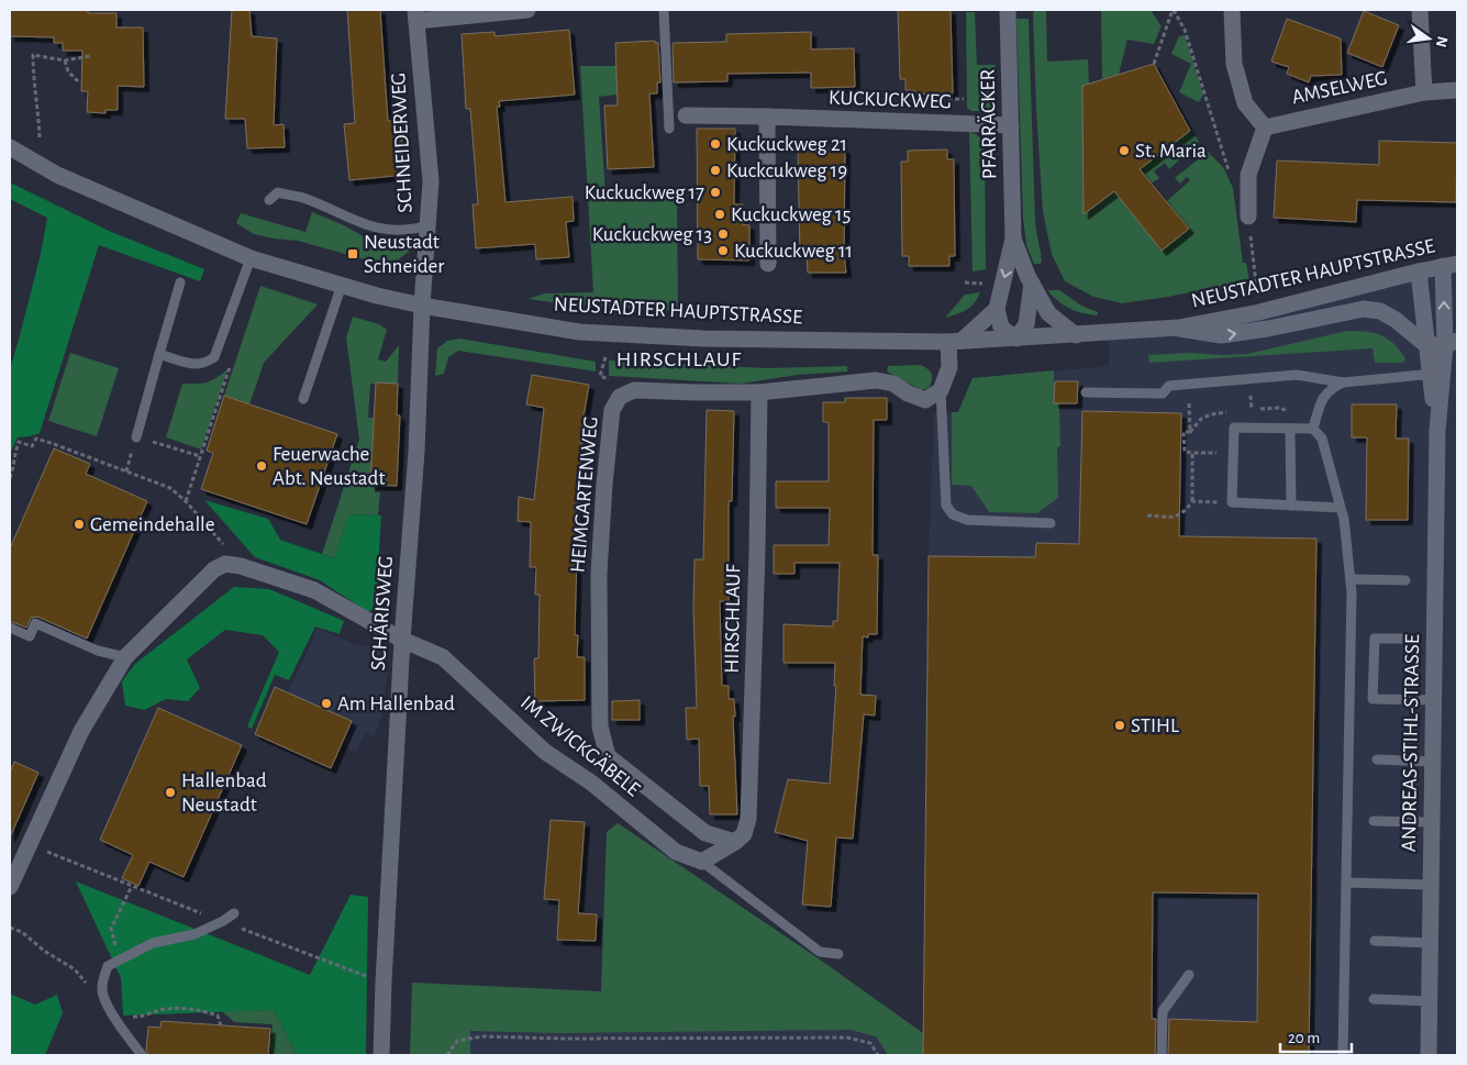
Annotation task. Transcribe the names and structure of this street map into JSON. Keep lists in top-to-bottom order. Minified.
{"streets":{"street":["AMSELWEG","KUCKUCKWEG","PFARRÄCKER","SCHNEIDERWEG","NEUSTADTER HAUPTSTRASSE","HEIMGARTENWEG","SCHÄRISWEG","HIRSCHLAUF","ANDREAS-STIHL-STRASSE","IM ZWICKGÄBELE"]},"crossings":[["KUCKUCKWEG","PFARRÄCKER"],["PFARRÄCKER","NEUSTADTER HAUPTSTRASSE"],["SCHNEIDERWEG","NEUSTADTER HAUPTSTRASSE"],["SCHNEIDERWEG","SCHÄRISWEG"],["NEUSTADTER HAUPTSTRASSE","SCHÄRISWEG"],["NEUSTADTER HAUPTSTRASSE","ANDREAS-STIHL-STRASSE"],["HEIMGARTENWEG","HIRSCHLAUF"],["SCHÄRISWEG","IM ZWICKGÄBELE"]],"districts":["HIRSCHLAUF"],"places":{"other":["Kuckuckweg 21","St. Maria","Kuckcukweg 19","Kuckuckweg 17","Kuckuckweg 15","Kuckuckweg 13","Kuckuckweg 11","Feuerwache Abt. Neustadt","Gemeindehalle","Am Hallenbad","STIHL","Hallenbad Neustadt"],"transit":["Neustadt Schneider"]},"scale_bar":"20 m","north":"right"}
